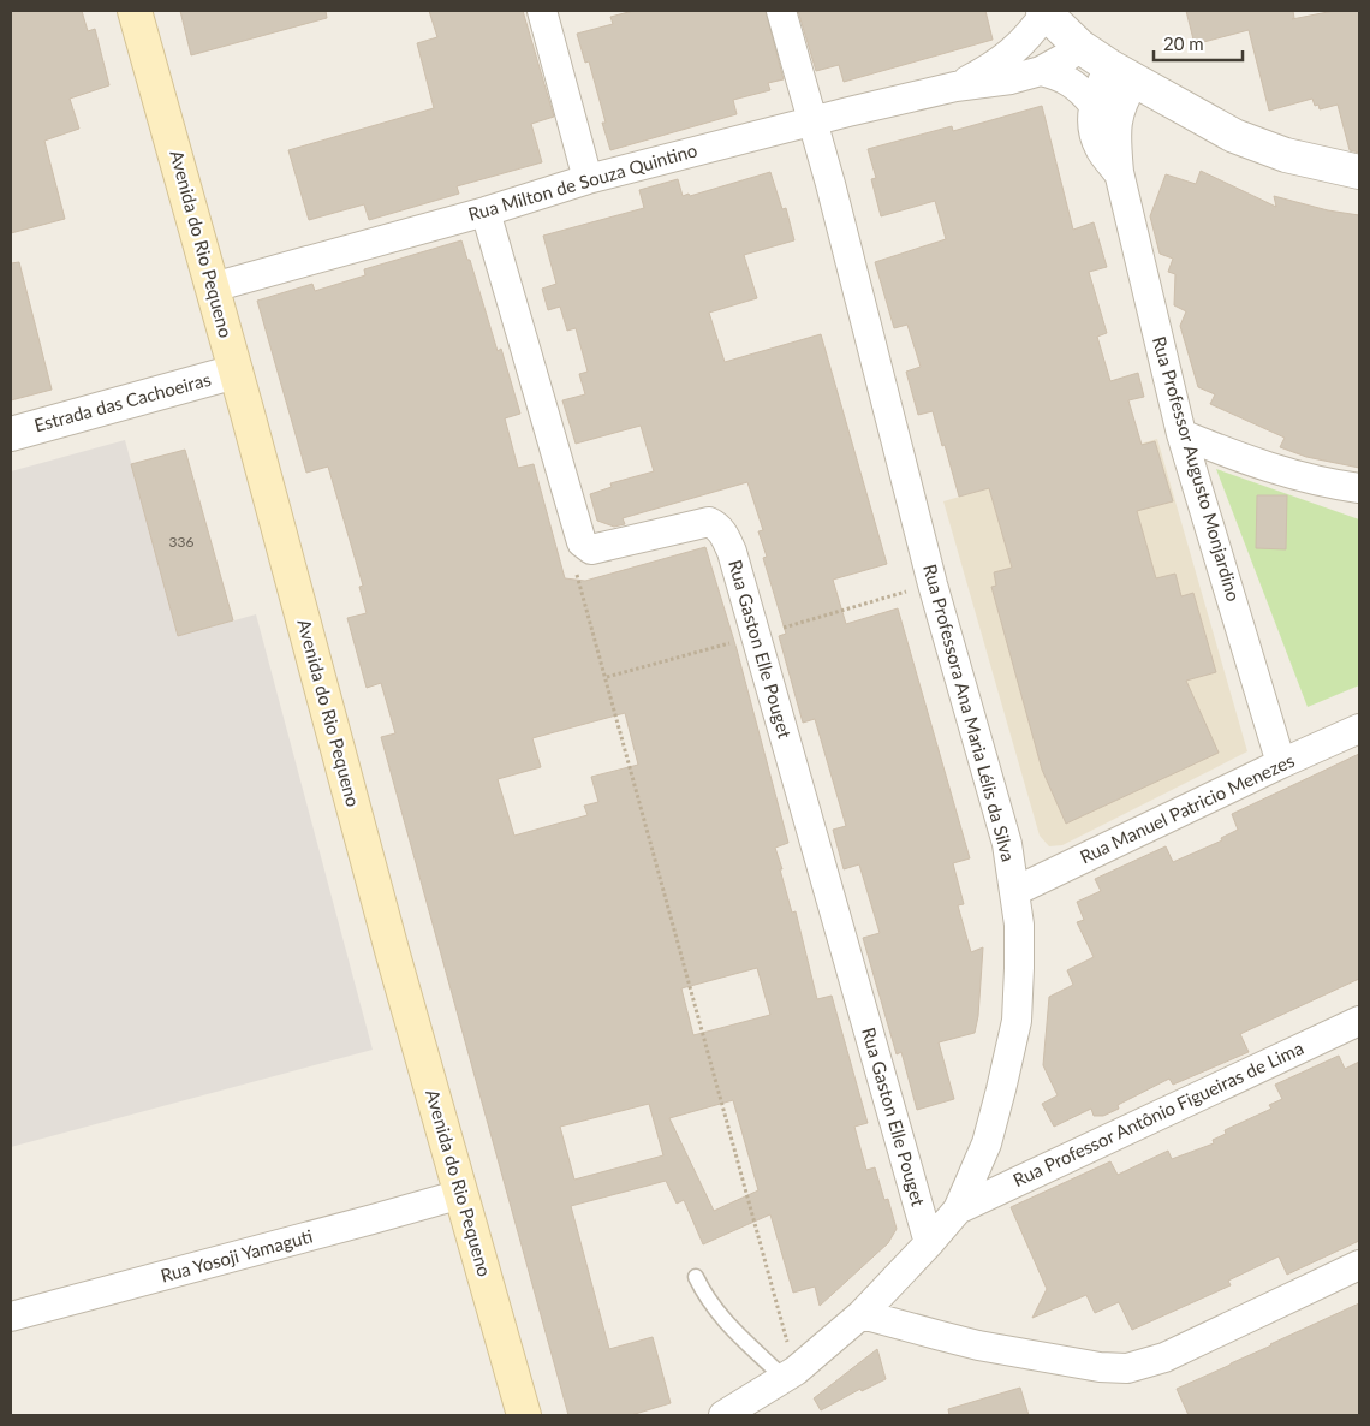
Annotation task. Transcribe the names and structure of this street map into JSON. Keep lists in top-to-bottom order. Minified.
{"streets":{"main road":["Avenida do Rio Pequeno"],"street":["Rua Milton de Souza Quintino","Estrada das Cachoeiras","Rua Professor Augusto Monjardino","Rua Gaston Elle Pouget","Rua Professora Ana Maria Lélis da Silva","Rua Manuel Patricio Menezes","Rua Professor Antônio Figueiras de Lima","Rua Yosoji Yamaguti"]},"crossings":[["Rua Milton de Souza Quintino","Avenida do Rio Pequeno"],["Rua Milton de Souza Quintino","Rua Professora Ana Maria Lélis da Silva"],["Avenida do Rio Pequeno","Estrada das Cachoeiras"],["Avenida do Rio Pequeno","Rua Yosoji Yamaguti"],["Rua Professor Augusto Monjardino","Rua Manuel Patricio Menezes"],["Rua Gaston Elle Pouget","Rua Professora Ana Maria Lélis da Silva"],["Rua Professora Ana Maria Lélis da Silva","Rua Manuel Patricio Menezes"],["Rua Professora Ana Maria Lélis da Silva","Rua Professor Antônio Figueiras de Lima"]],"house_numbers":["336"],"scale_bar":"20 m"}
